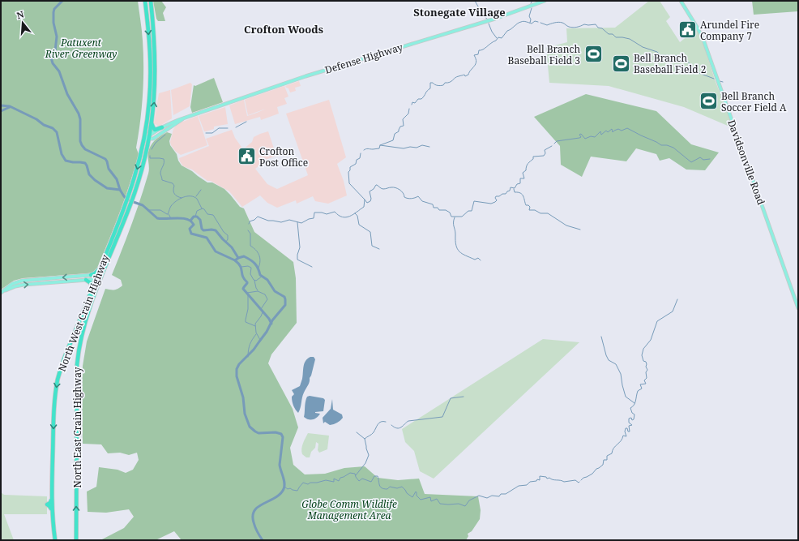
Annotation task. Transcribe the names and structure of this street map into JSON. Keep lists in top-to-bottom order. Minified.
{"streets":{"highway":["North West Crain Highway","North East Crain Highway"],"main road":["Defense Highway","Davidsonville Road"]},"crossings":[["North West Crain Highway","North East Crain Highway"]],"one_way":["North West Crain Highway","North East Crain Highway"],"districts":["Stonegate Village","Crofton Woods"],"parks":["Patuxent River Greenway","Globe Comm Wildlife Management Area"],"places":{"public building":["Arundel Fire Company 7","Crofton Post Office"],"sports":["Bell Branch Baseball Field 3","Bell Branch Baseball Field 2","Bell Branch Soccer Field A"]},"north":"top"}
